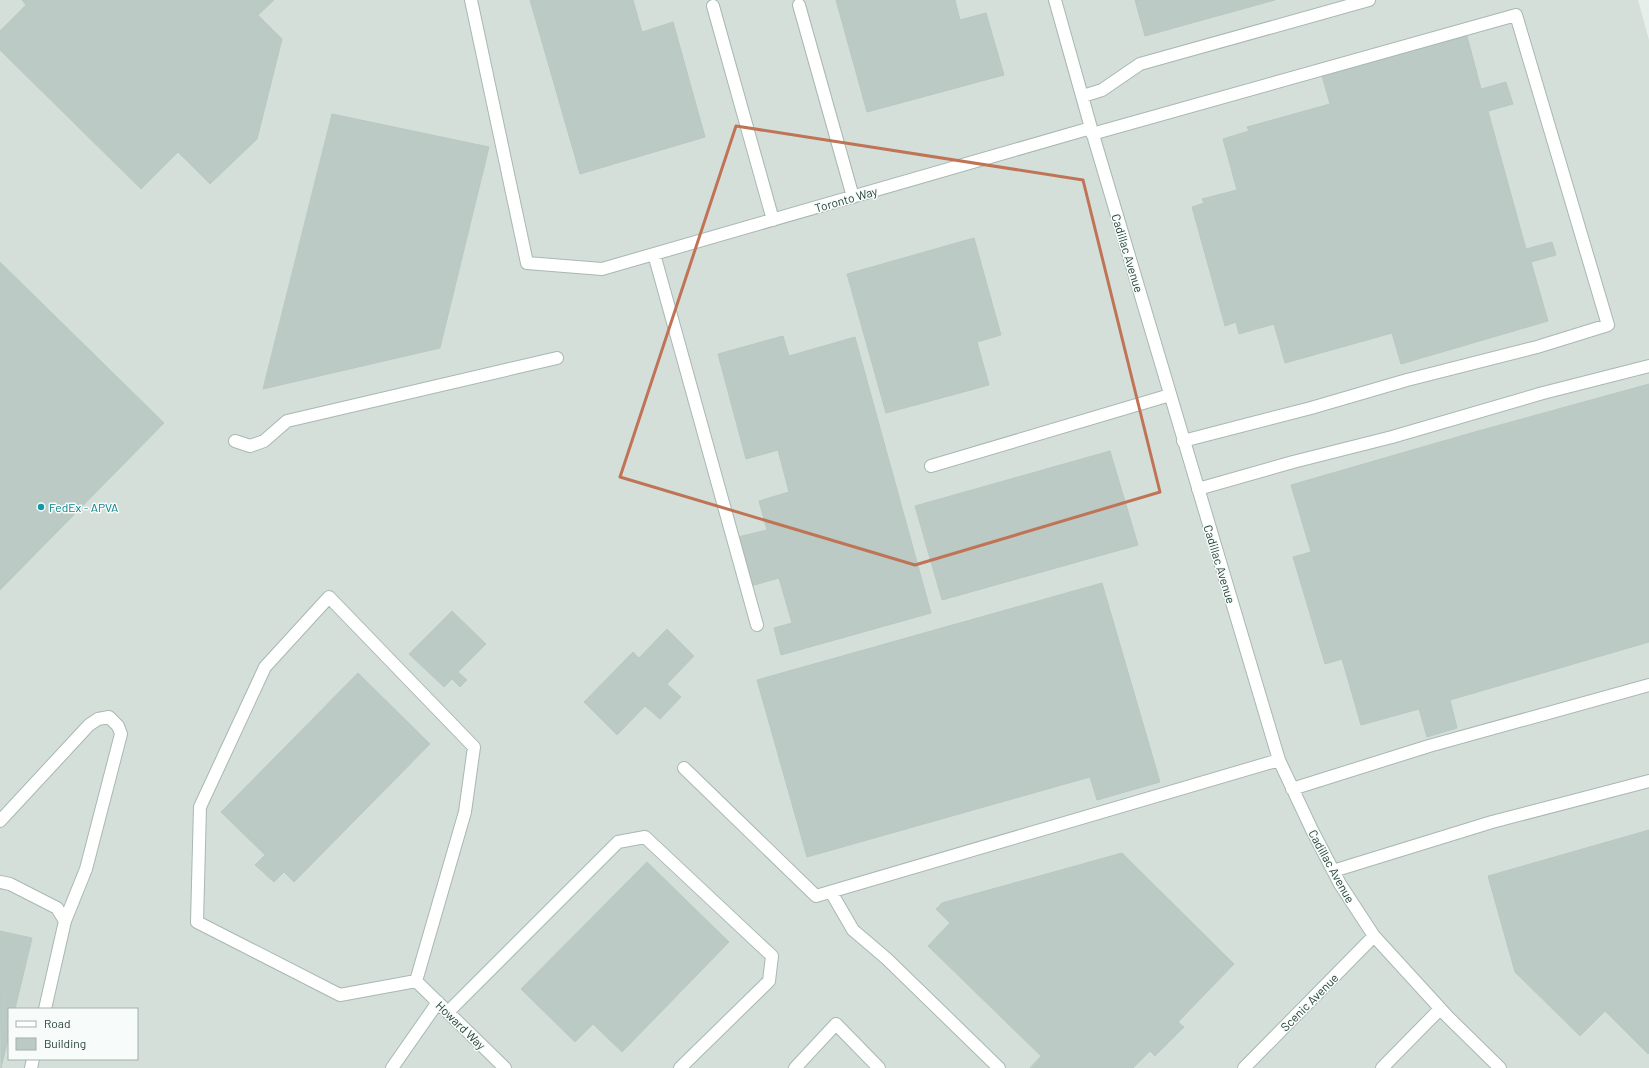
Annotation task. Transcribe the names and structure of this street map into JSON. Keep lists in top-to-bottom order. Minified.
{"streets":{"street":["Toronto Way","Cadillac Avenue","Scenic Avenue","Howard Way"]},"crossings":[["Toronto Way","Cadillac Avenue"],["Cadillac Avenue","Scenic Avenue"]],"places":["FedEx - APVA"],"legend":["Road","Building"]}
